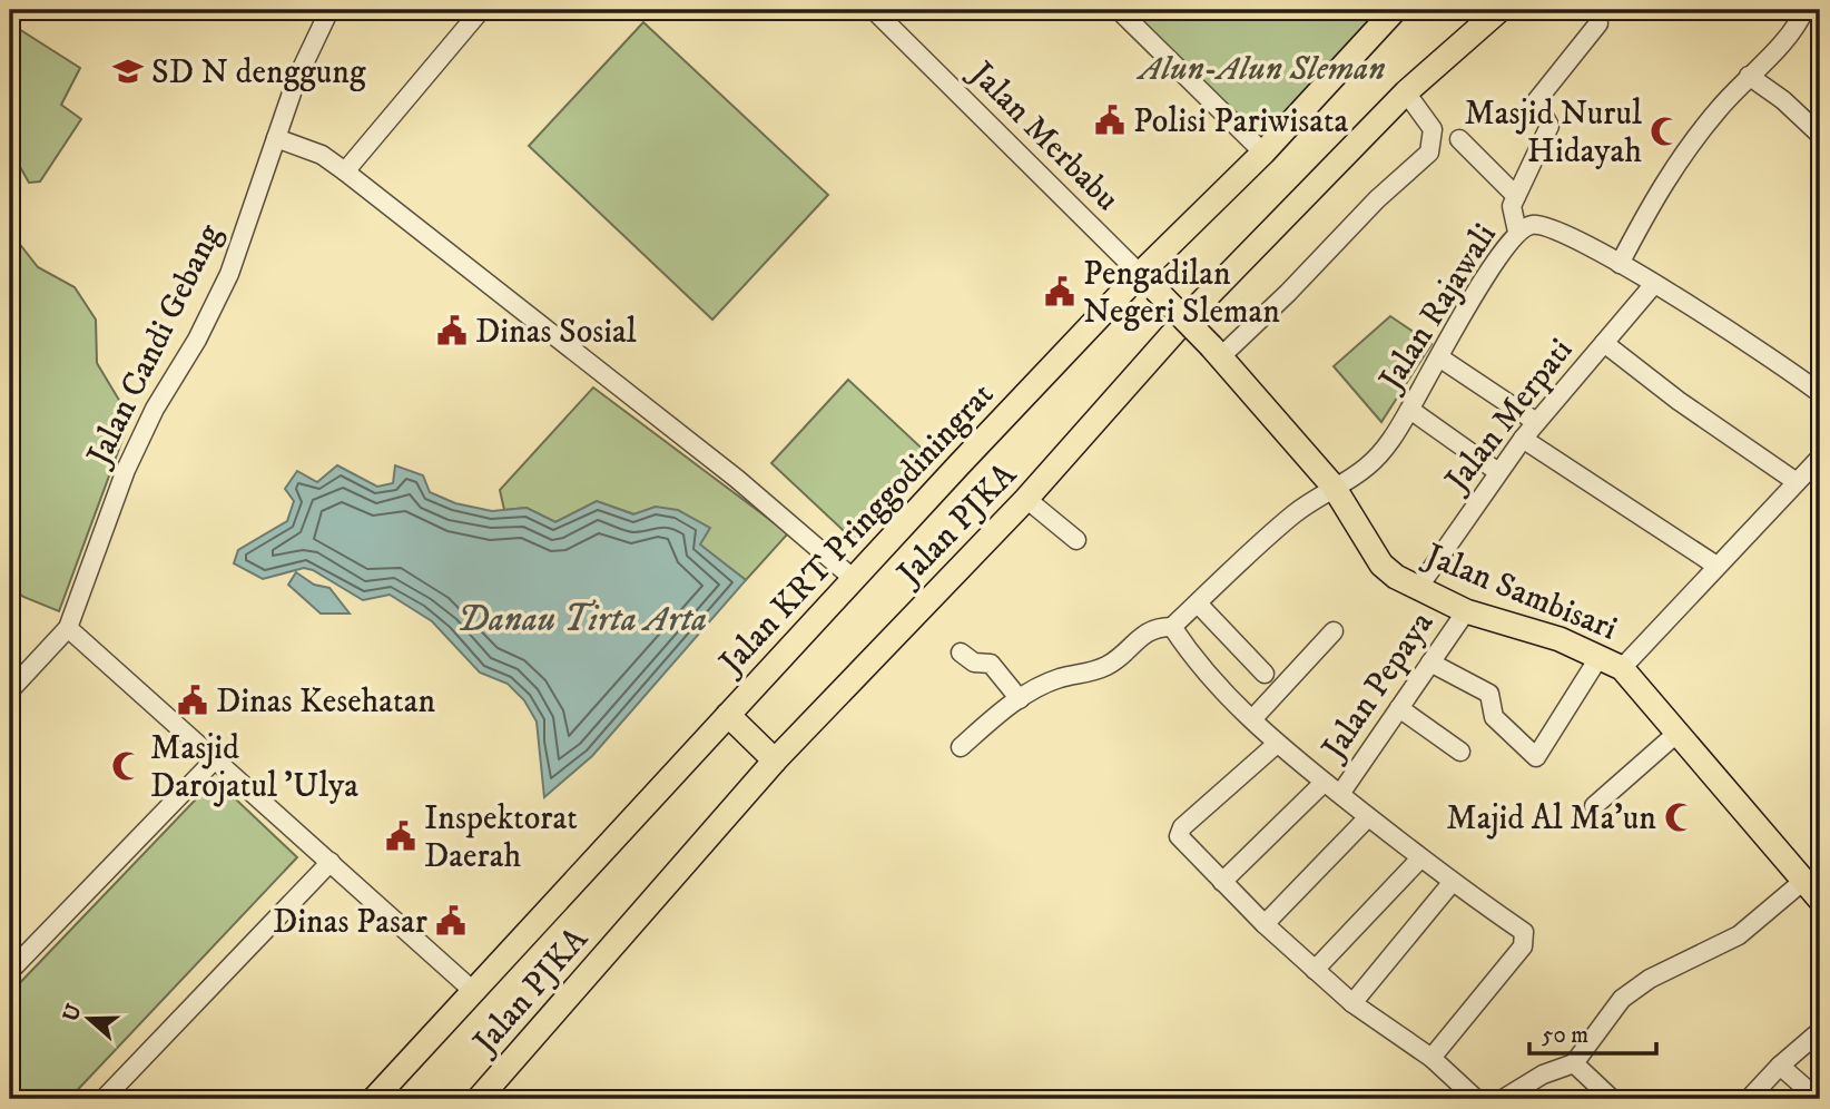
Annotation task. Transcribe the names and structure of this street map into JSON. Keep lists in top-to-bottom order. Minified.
{"streets":{"main road":["Jalan PJKA","Jalan KRT Pringgodiningrat","Jalan Sambisari"],"street":["Jalan Merbabu","Jalan Rajawali","Jalan Candi Gebang","Jalan Merpati","Jalan Pepaya"]},"crossings":[["Jalan Merbabu","Jalan KRT Pringgodiningrat"],["Jalan Merbabu","Jalan Sambisari"],["Jalan Rajawali","Jalan Merpati"],["Jalan Rajawali","Jalan Sambisari"],["Jalan Merpati","Jalan Sambisari"],["Jalan KRT Pringgodiningrat","Jalan Sambisari"],["Jalan Sambisari","Jalan Pepaya"]],"water":["Danau Tirta Arta"],"parks":["Alun-Alun Sleman"],"places":{"school or university":["SD N denggung"],"public building":["Polisi Pariwisata","Pengadilan Negeri Sleman","Dinas Sosial","Dinas Kesehatan","Inspektorat Daerah","Dinas Pasar"],"mosque":["Masjid Nurul Hidayah","Masjid Darojatul 'Ulya","Majid Al Ma'un"]},"scale_bar":"50 m","north":"left"}
